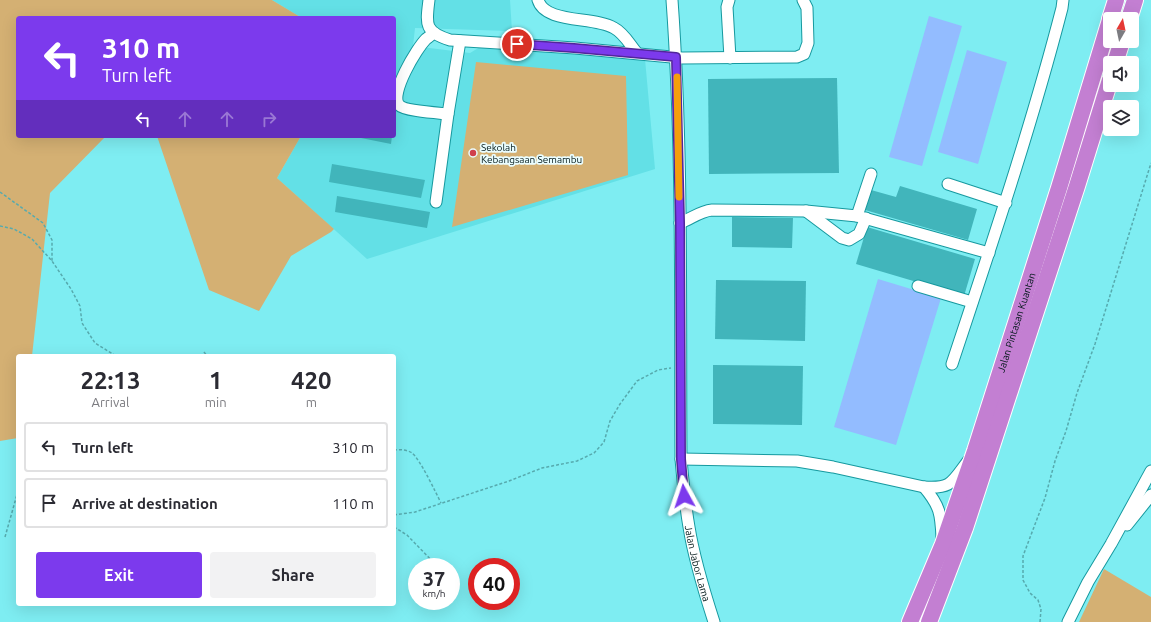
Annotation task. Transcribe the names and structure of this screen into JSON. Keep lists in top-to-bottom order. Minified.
{"streets":{"highway":["Jalan Pintasan Kuantan"],"street":["Jalan Jabor Lama"]},"places":["Sekolah Kebangsaan Semambu"],"north":"top","page":{"turn":["310 m","Turn left"],"eta":["22:13","Arrival","1","min","420","m"],"list":[{"name":"Turn left","value":"310 m"},{"name":"Arrive at destination","value":"110 m"}],"buttons":["Exit","Share"],"speed":"37 km/h","limit":"40"}}
